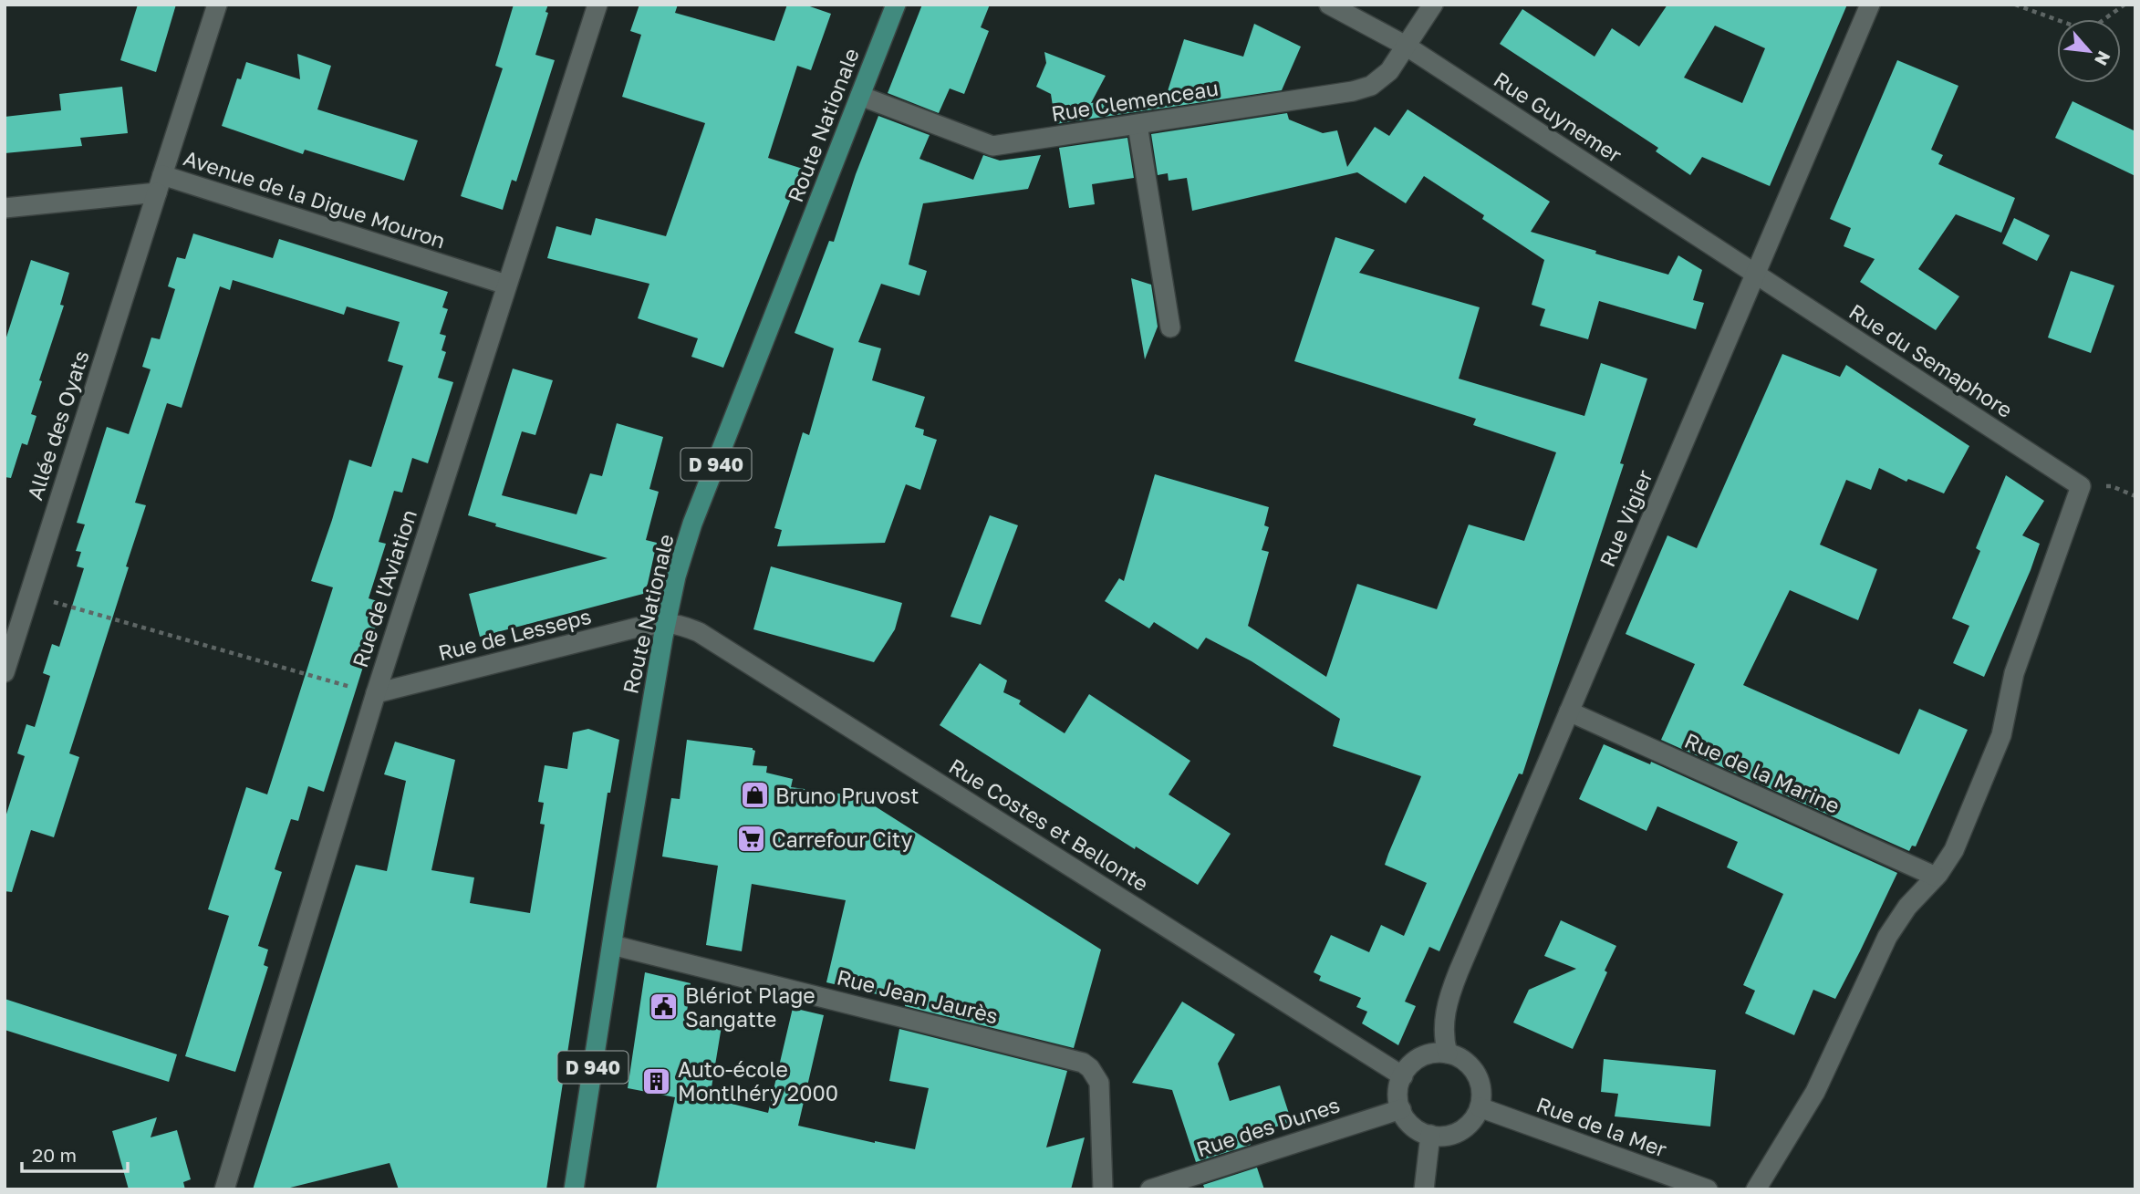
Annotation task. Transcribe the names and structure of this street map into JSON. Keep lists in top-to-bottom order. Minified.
{"streets":{"main road":["Route Nationale","D 940"],"street":["Rue Clemenceau","Rue Guynemer","Avenue de la Digue Mouron","Rue du Semaphore","Allée des Oyats","Rue Vigier","Rue de l'Aviation","Rue de Lesseps","Rue de la Marine","Rue Costes et Bellonte","Rue Jean Jaurès","Rue des Dunes","Rue de la Mer"]},"crossings":[["Rue Clemenceau","Rue Guynemer"],["Rue Clemenceau","Route Nationale"],["Rue Guynemer","Rue du Semaphore"],["Rue Guynemer","Rue Vigier"],["Route Nationale","Rue de Lesseps"],["Route Nationale","Rue Costes et Bellonte"],["Route Nationale","Rue Jean Jaurès"],["Avenue de la Digue Mouron","Allée des Oyats"],["Avenue de la Digue Mouron","Rue de l'Aviation"],["Rue du Semaphore","Rue Vigier"],["Rue du Semaphore","Rue de la Marine"],["Rue Vigier","Rue de la Marine"],["Rue Vigier","Rue Costes et Bellonte"],["Rue Vigier","Rue des Dunes"],["Rue Vigier","Rue de la Mer"],["Rue de l'Aviation","Rue de Lesseps"],["Rue de Lesseps","Rue Costes et Bellonte"],["Rue Costes et Bellonte","Rue des Dunes"],["Rue Costes et Bellonte","Rue de la Mer"],["Rue des Dunes","Rue de la Mer"]],"places":{"shop":["Bruno Pruvost"],"supermarket":["Carrefour City"],"public building":["Blériot Plage Sangatte"],"building":["Auto-école Montlhéry 2000"]},"scale_bar":"20 m","north":"bottom right"}
